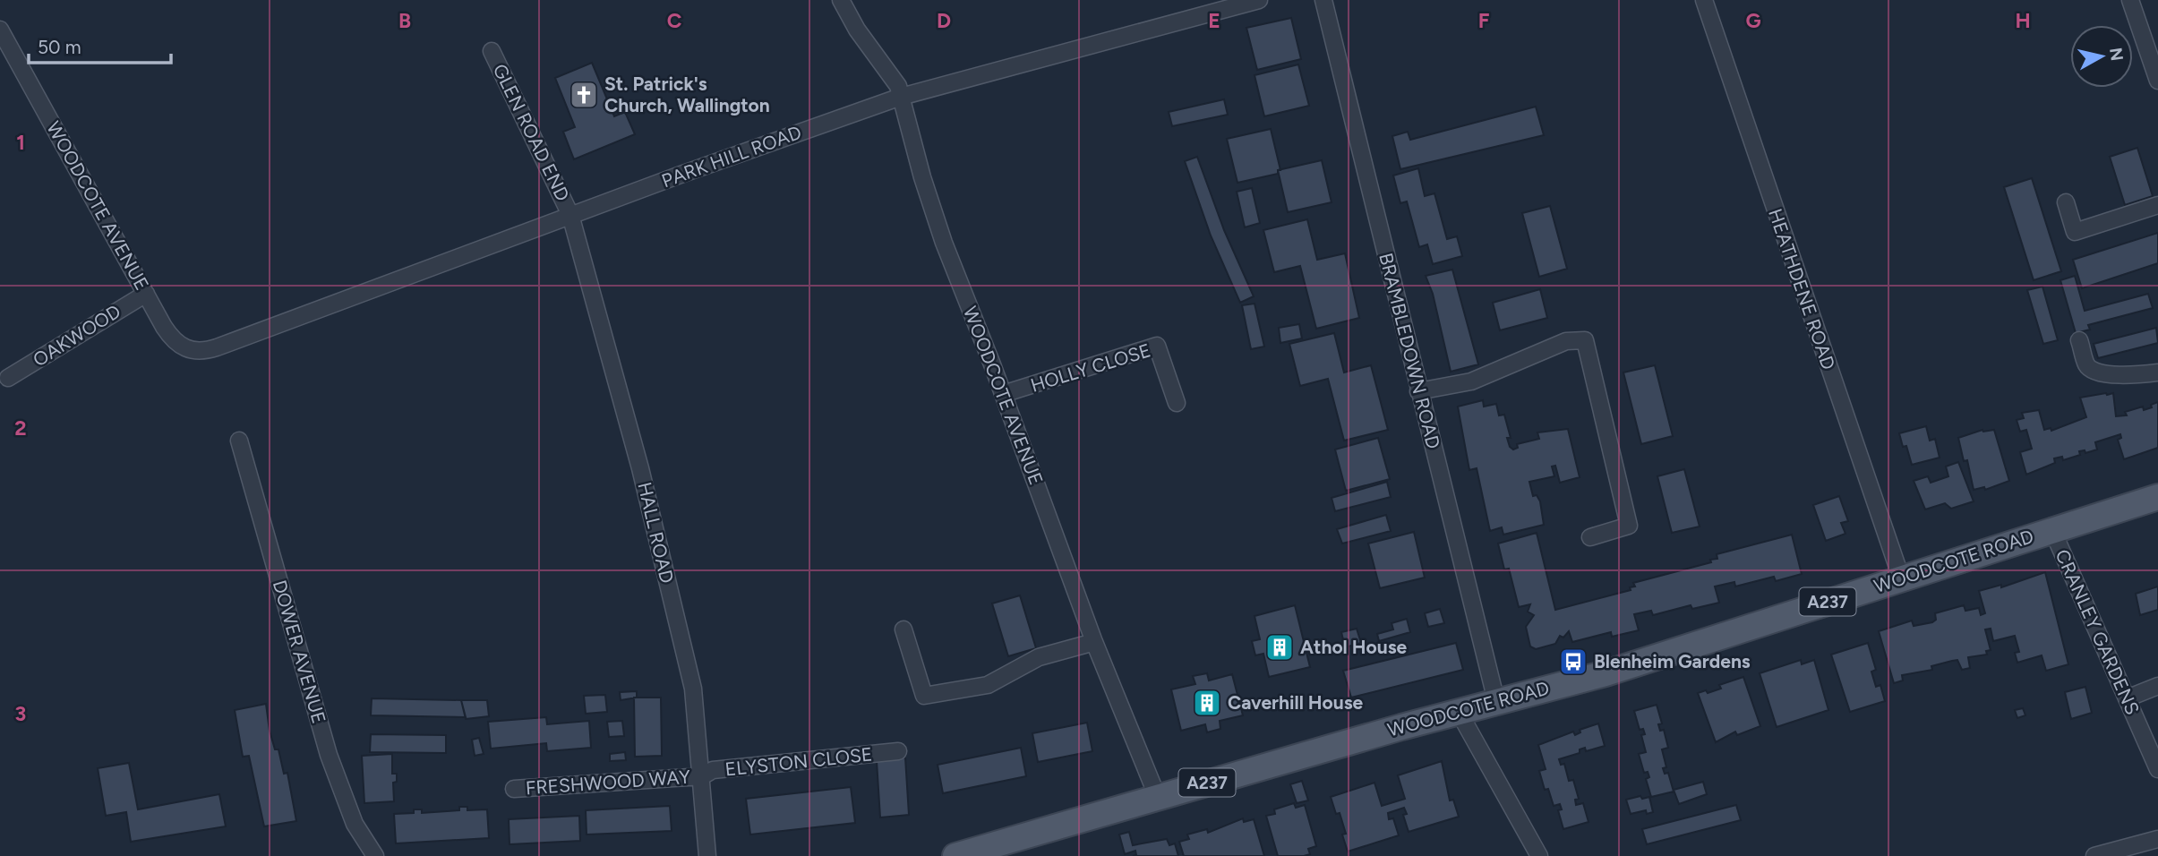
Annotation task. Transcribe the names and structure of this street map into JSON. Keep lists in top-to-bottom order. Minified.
{"streets":{"main road":["WOODCOTE ROAD","A237"],"street":["GLEN ROAD END","PARK HILL ROAD","WOODCOTE AVENUE","HEATHDENE ROAD","OAKWOOD","BRAMBLEDOWN ROAD","HOLLY CLOSE","HALL ROAD","CRANLEY GARDENS","DOWER AVENUE","ELYSTON CLOSE","FRESHWOOD WAY"]},"crossings":[["GLEN ROAD END","PARK HILL ROAD"],["GLEN ROAD END","HALL ROAD"],["PARK HILL ROAD","WOODCOTE AVENUE"],["PARK HILL ROAD","HALL ROAD"],["WOODCOTE AVENUE","OAKWOOD"],["WOODCOTE AVENUE","HOLLY CLOSE"],["WOODCOTE AVENUE","WOODCOTE ROAD"],["HEATHDENE ROAD","WOODCOTE ROAD"],["BRAMBLEDOWN ROAD","WOODCOTE ROAD"],["HALL ROAD","ELYSTON CLOSE"],["HALL ROAD","FRESHWOOD WAY"],["WOODCOTE ROAD","CRANLEY GARDENS"],["ELYSTON CLOSE","FRESHWOOD WAY"]],"places":{"church":["St. Patrick's Church, Wallington"],"building":["Athol House","Caverhill House"],"bus stop":["Blenheim Gardens"]},"scale_bar":"50 m","north":"right","grid":{"columns":["B","C","D","E","F","G","H"],"rows":["1","2","3"]}}
